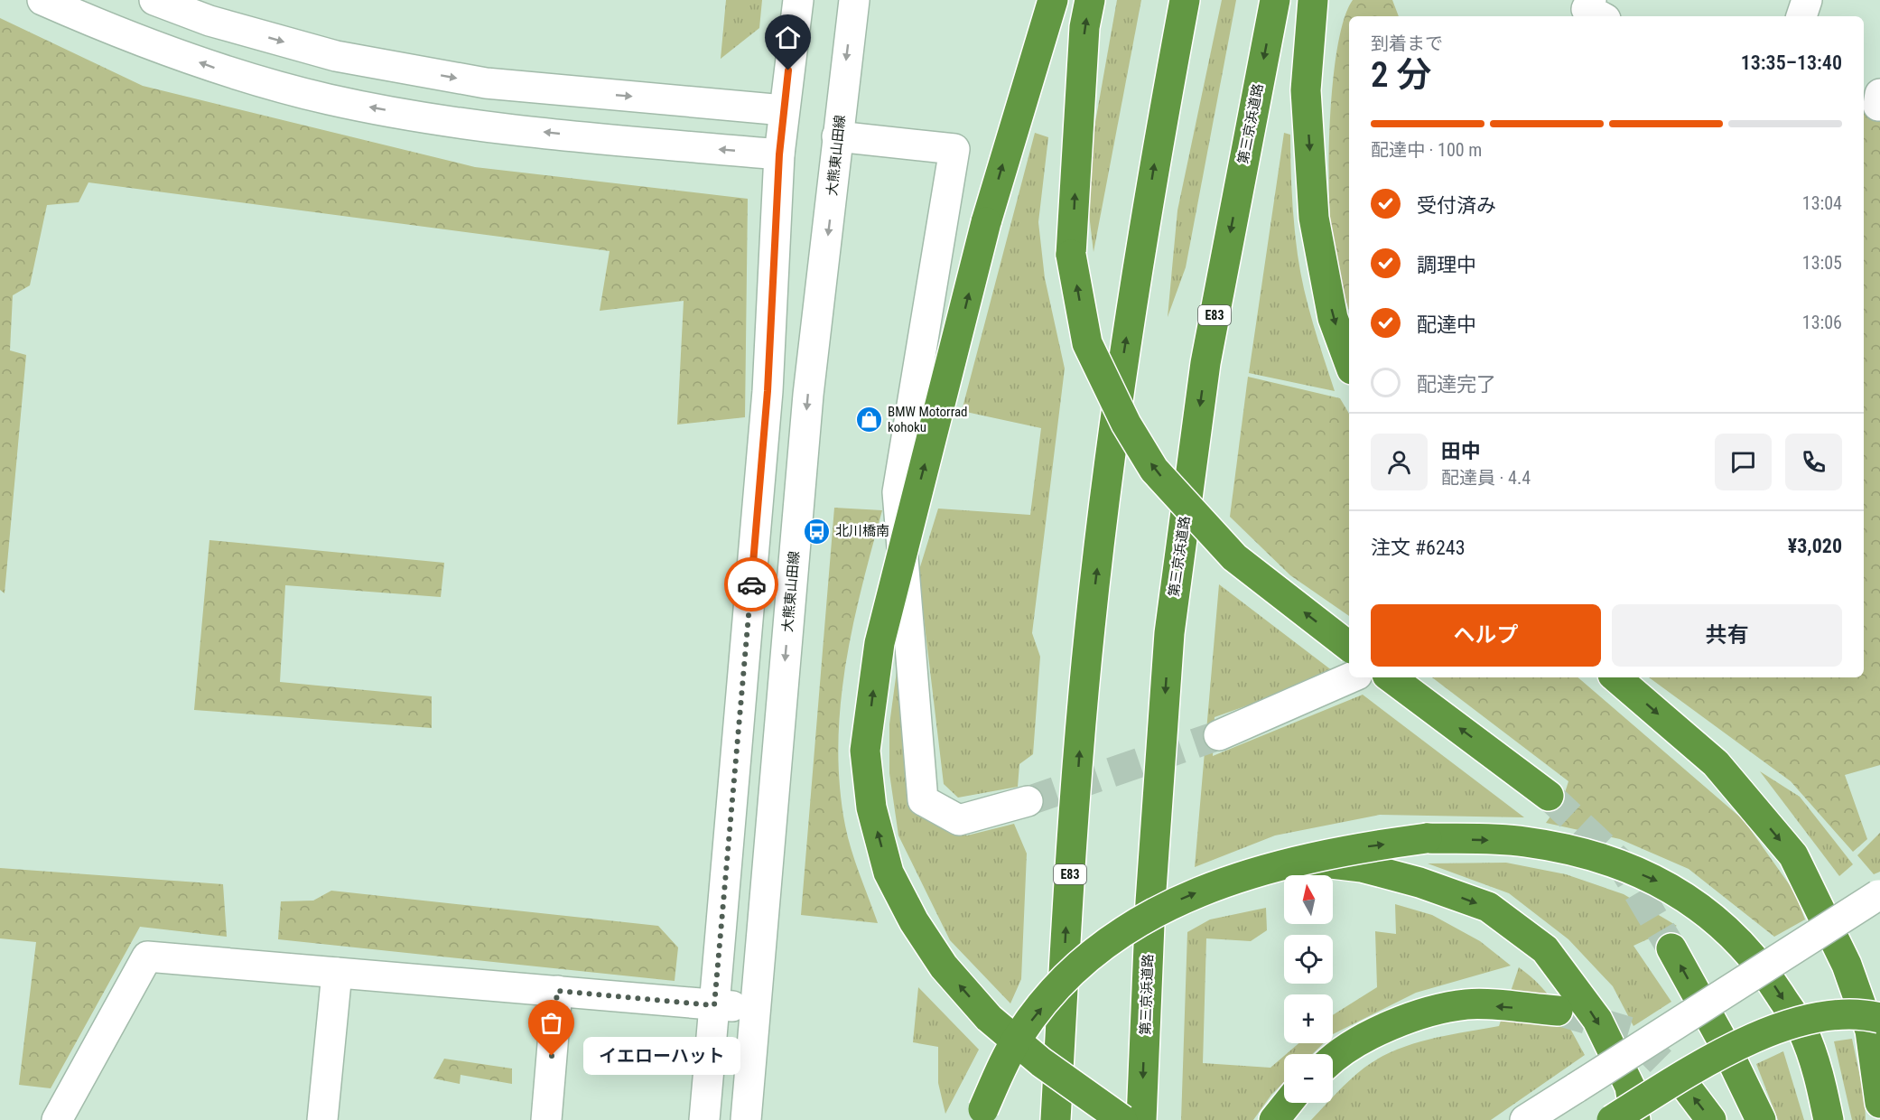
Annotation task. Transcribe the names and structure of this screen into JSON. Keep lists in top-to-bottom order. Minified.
{"streets":{"highway":["第三京浜道路","E83"],"street":["大熊東山田線"]},"places":{"shop":["BMW Motorrad kohoku"],"bus stop":["北川橋南"],"other":["イエローハット"]},"north":"top","page":{"heading":["2 分","到着まで","13:35–13:40"],"panel":["田中","配達員 · 4.4","注文 #6243","¥3,020"],"bar":"配達中 · 100 m","list":[["受付済み","13:04"],["調理中","13:05"],["配達中","13:06"],"配達完了"],"buttons":["ヘルプ","共有"],"map_buttons":["+","−"],"bubble":"イエローハット"}}
